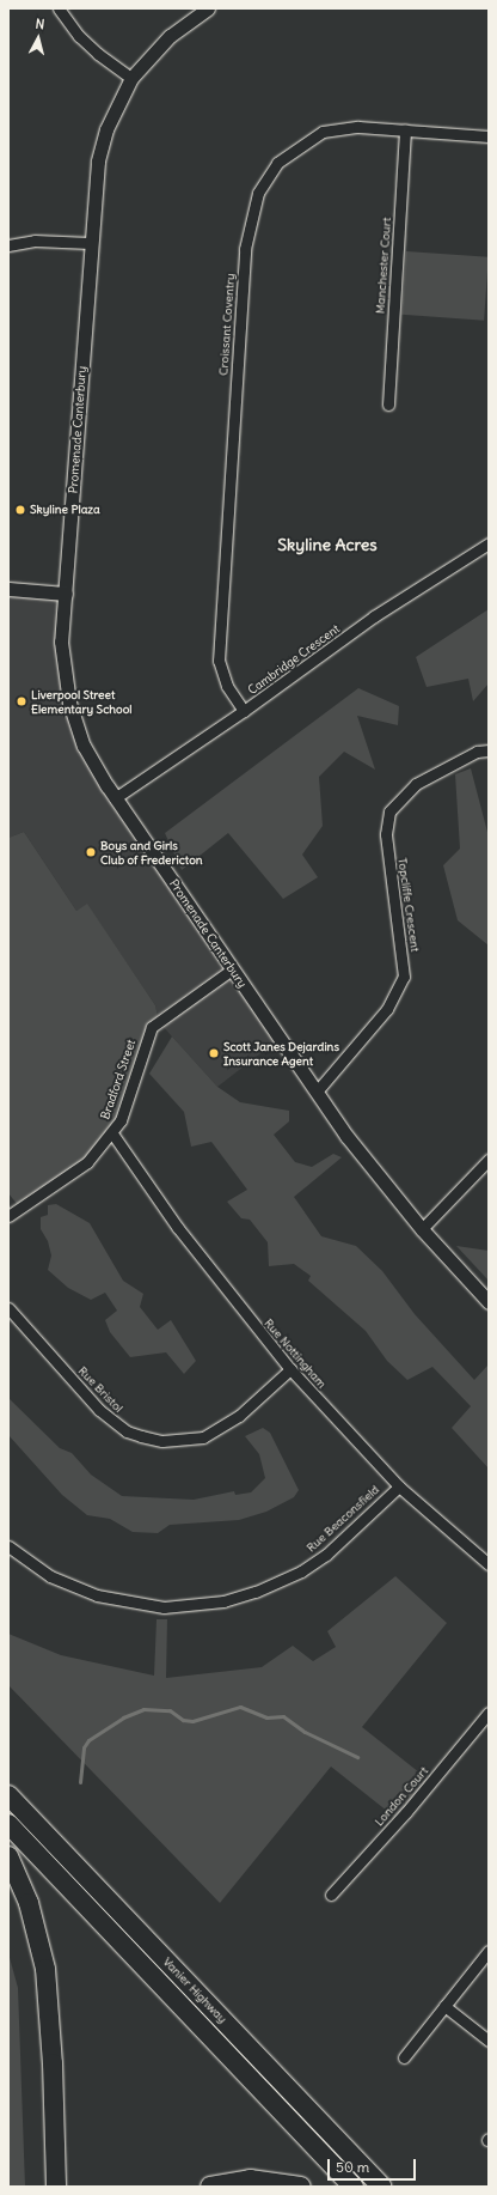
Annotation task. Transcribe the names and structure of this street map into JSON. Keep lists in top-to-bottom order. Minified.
{"streets":{"highway":["Vanier Highway"],"street":["Manchester Court","Croissant Coventry","Promenade Canterbury","Cambridge Crescent","Topcliffe Crescent","Bradford Street","Rue Nottingham","Rue Bristol","Rue Beaconsfield","London Court"]},"crossings":[["Manchester Court","Croissant Coventry"],["Croissant Coventry","Cambridge Crescent"],["Promenade Canterbury","Cambridge Crescent"],["Promenade Canterbury","Topcliffe Crescent"],["Promenade Canterbury","Bradford Street"],["Bradford Street","Rue Nottingham"],["Rue Nottingham","Rue Bristol"],["Rue Nottingham","Rue Beaconsfield"]],"districts":["Skyline Acres"],"places":["Skyline Plaza","Liverpool Street Elementary School","Boys and Girls Club of Fredericton","Scott Janes Dejardins Insurance Agent"],"scale_bar":"50 m","north":"top"}
